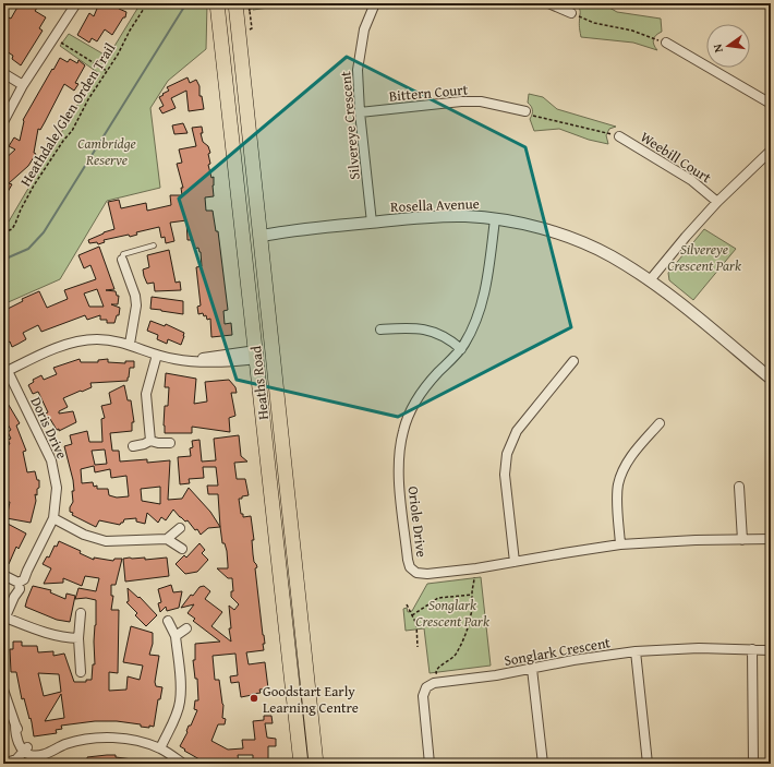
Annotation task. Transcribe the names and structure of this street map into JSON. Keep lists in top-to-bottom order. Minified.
{"streets":{"main road":["Heaths Road"],"street":["Bittern Court","Silvereye Crescent","Weebill Court","Rosella Avenue","Doris Drive","Oriole Drive","Songlark Crescent"],"path":["Heathdale/Glen Orden Trail"]},"crossings":[["Bittern Court","Silvereye Crescent"],["Silvereye Crescent","Rosella Avenue"],["Rosella Avenue","Heaths Road"],["Rosella Avenue","Oriole Drive"]],"parks":["Cambridge Reserve","Silvereye Crescent Park","Songlark Crescent Park"],"places":["Goodstart Early Learning Centre"],"north":"left"}
